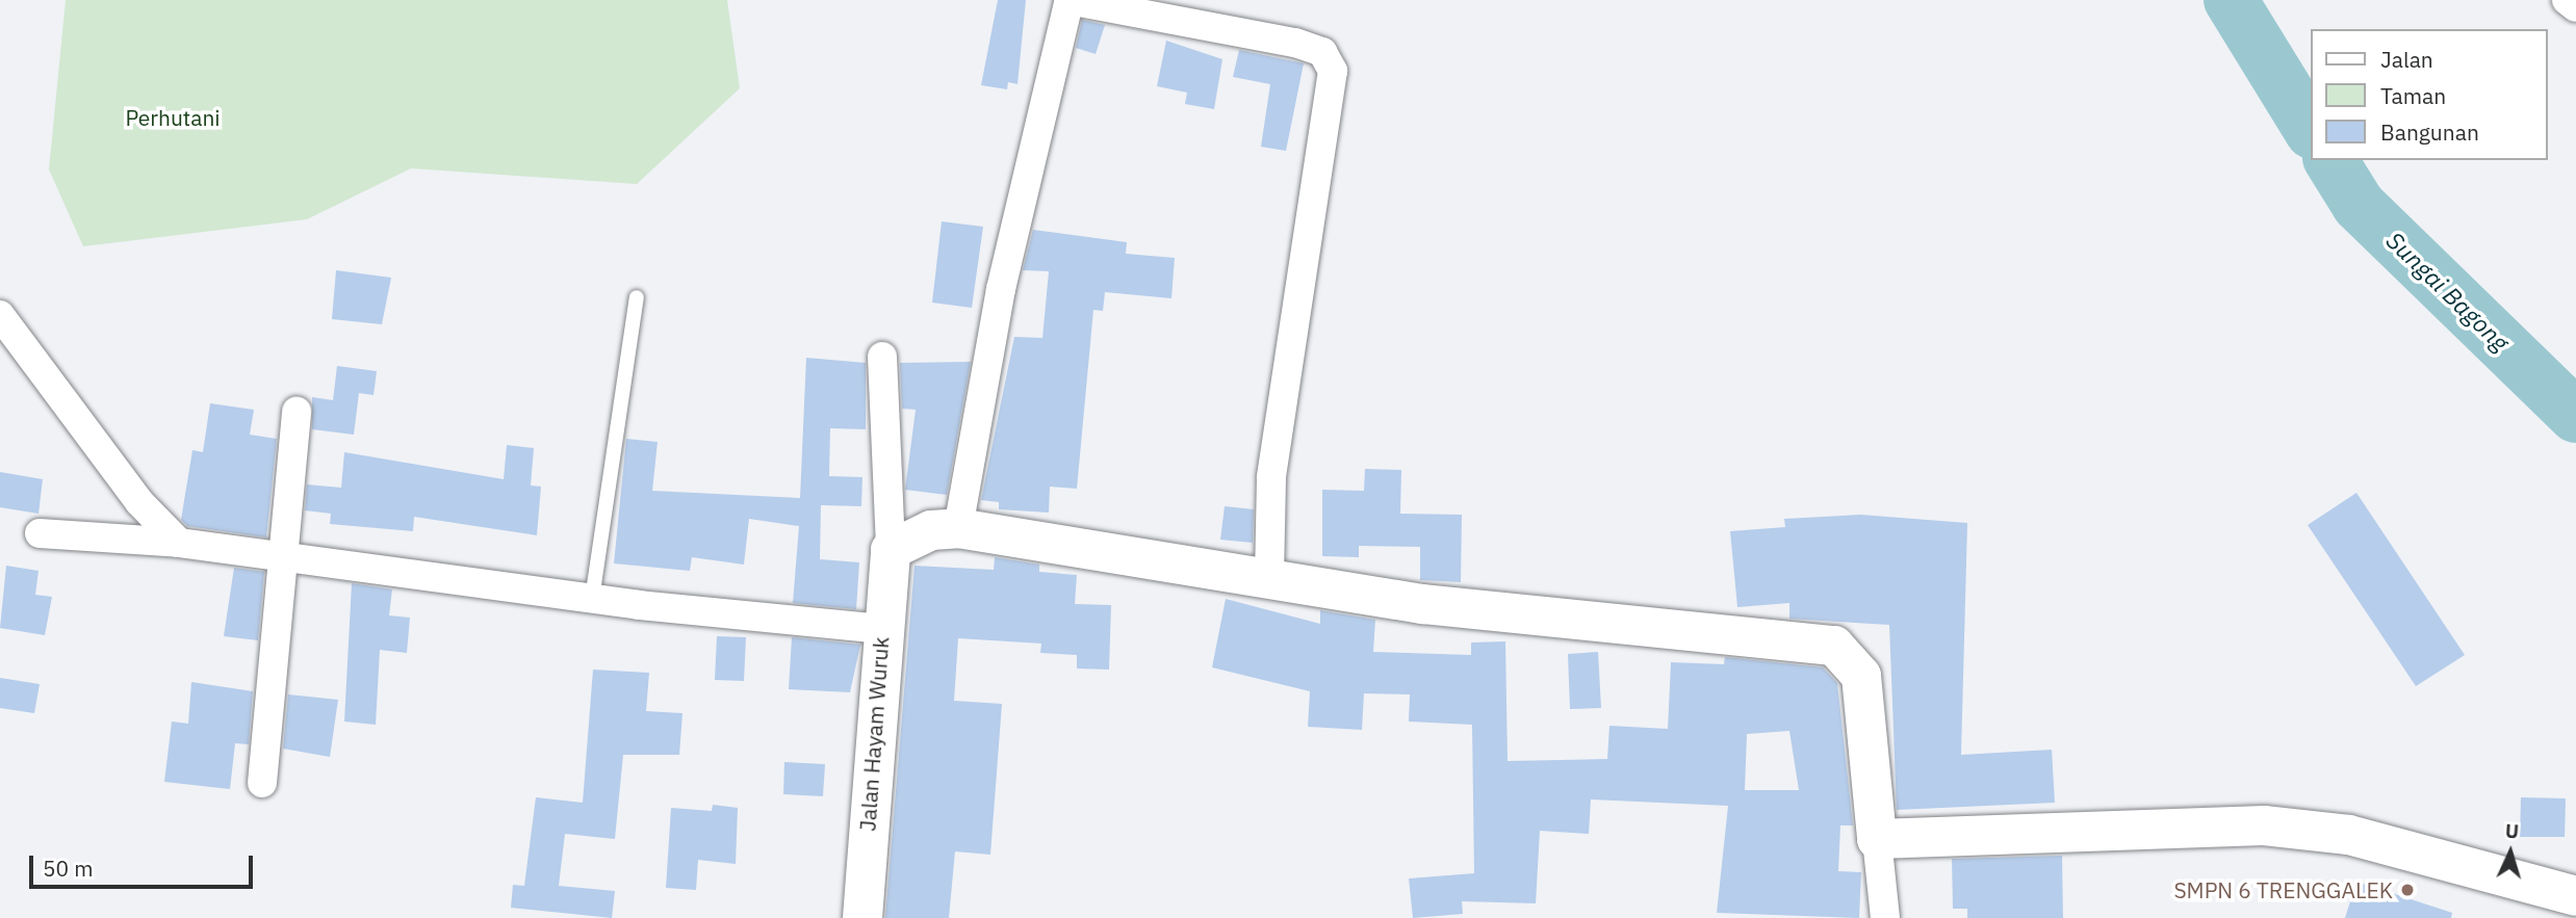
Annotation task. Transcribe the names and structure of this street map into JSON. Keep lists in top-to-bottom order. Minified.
{"streets":{"street":["Jalan Hayam Wuruk"]},"water":["Sungai Bagong"],"parks":["Perhutani"],"places":["SMPN 6 TRENGGALEK"],"legend":["Jalan","Taman","Bangunan"],"scale_bar":"50 m","north":"top"}
